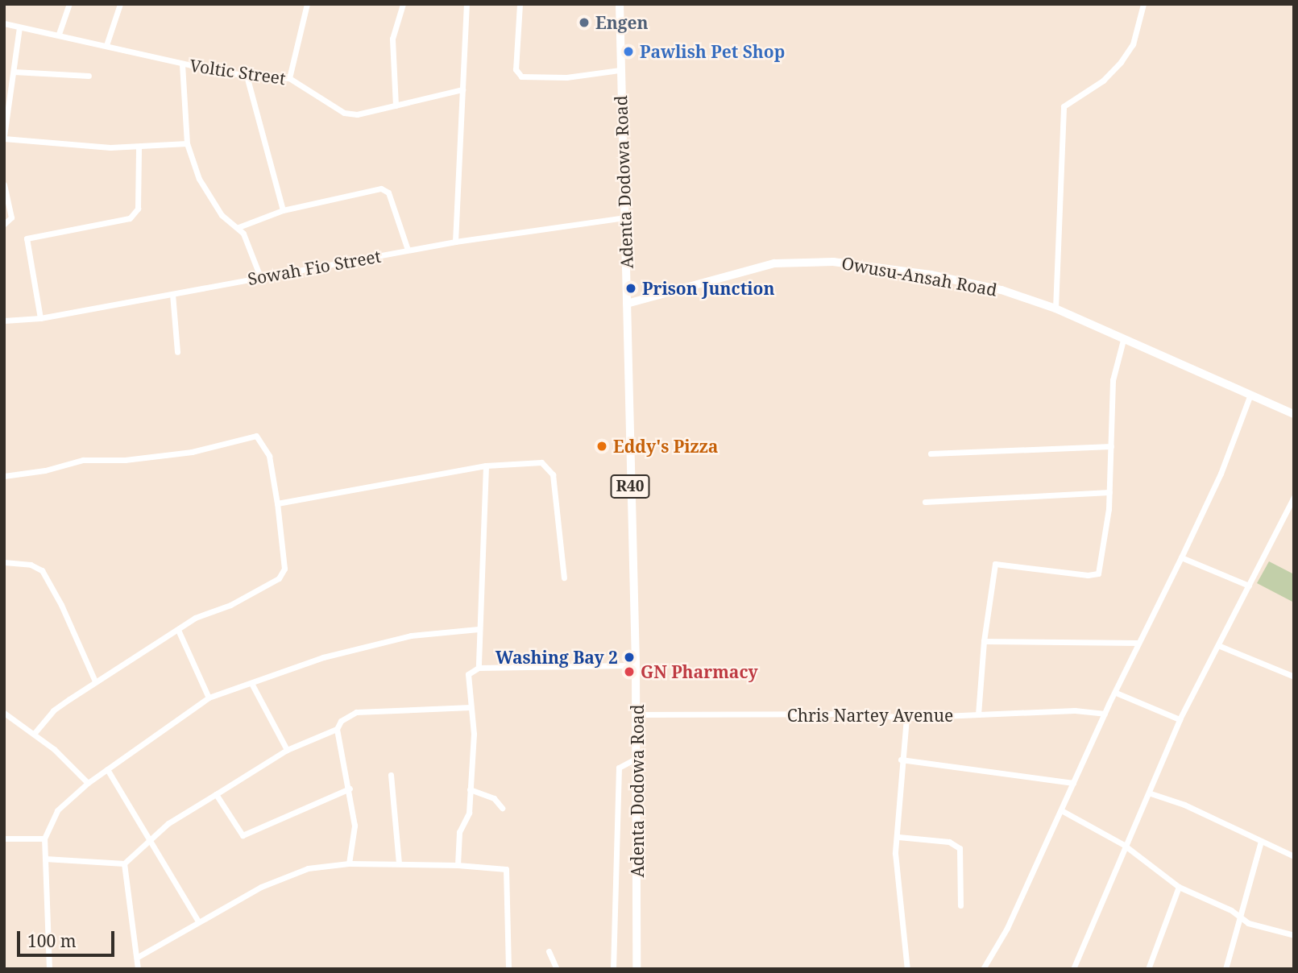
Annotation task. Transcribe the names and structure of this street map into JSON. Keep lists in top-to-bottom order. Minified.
{"streets":{"main road":["Adenta Dodowa Road","R40"],"street":["Voltic Street","Sowah Fio Street","Owusu-Ansah Road","Chris Nartey Avenue"]},"crossings":[["Adenta Dodowa Road","Sowah Fio Street"],["Adenta Dodowa Road","Owusu-Ansah Road"],["Adenta Dodowa Road","Chris Nartey Avenue"]],"places":["Engen","Pawlish Pet Shop","Prison Junction","Eddy's Pizza","Washing Bay 2","GN Pharmacy"],"scale_bar":"100 m"}
